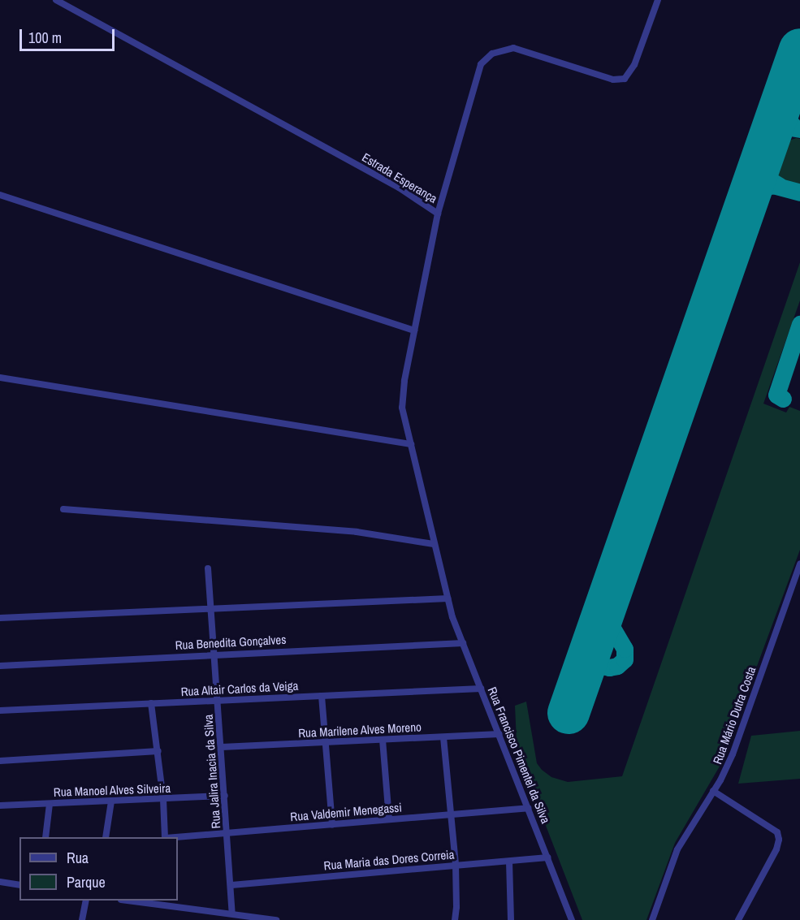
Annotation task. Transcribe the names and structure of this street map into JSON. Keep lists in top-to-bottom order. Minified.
{"streets":{"street":["Estrada Esperança","Rua Benedita Gonçalves","Rua Altair Carlos da Veiga","Rua Mário Dutra Costa","Rua Marilene Alves Moreno","Rua Francisco Pimentel da Silva","Rua Jalira Inacia da Silva","Rua Manoel Alves Silveira","Rua Valdemir Menegassi","Rua Maria das Dores Correia"]},"crossings":[["Estrada Esperança","Rua Francisco Pimentel da Silva"],["Rua Benedita Gonçalves","Rua Francisco Pimentel da Silva"],["Rua Benedita Gonçalves","Rua Jalira Inacia da Silva"],["Rua Altair Carlos da Veiga","Rua Francisco Pimentel da Silva"],["Rua Altair Carlos da Veiga","Rua Jalira Inacia da Silva"],["Rua Marilene Alves Moreno","Rua Francisco Pimentel da Silva"],["Rua Marilene Alves Moreno","Rua Jalira Inacia da Silva"],["Rua Francisco Pimentel da Silva","Rua Valdemir Menegassi"],["Rua Francisco Pimentel da Silva","Rua Maria das Dores Correia"],["Rua Jalira Inacia da Silva","Rua Manoel Alves Silveira"],["Rua Jalira Inacia da Silva","Rua Valdemir Menegassi"],["Rua Jalira Inacia da Silva","Rua Maria das Dores Correia"]],"legend":["Rua","Parque"],"scale_bar":"100 m"}
